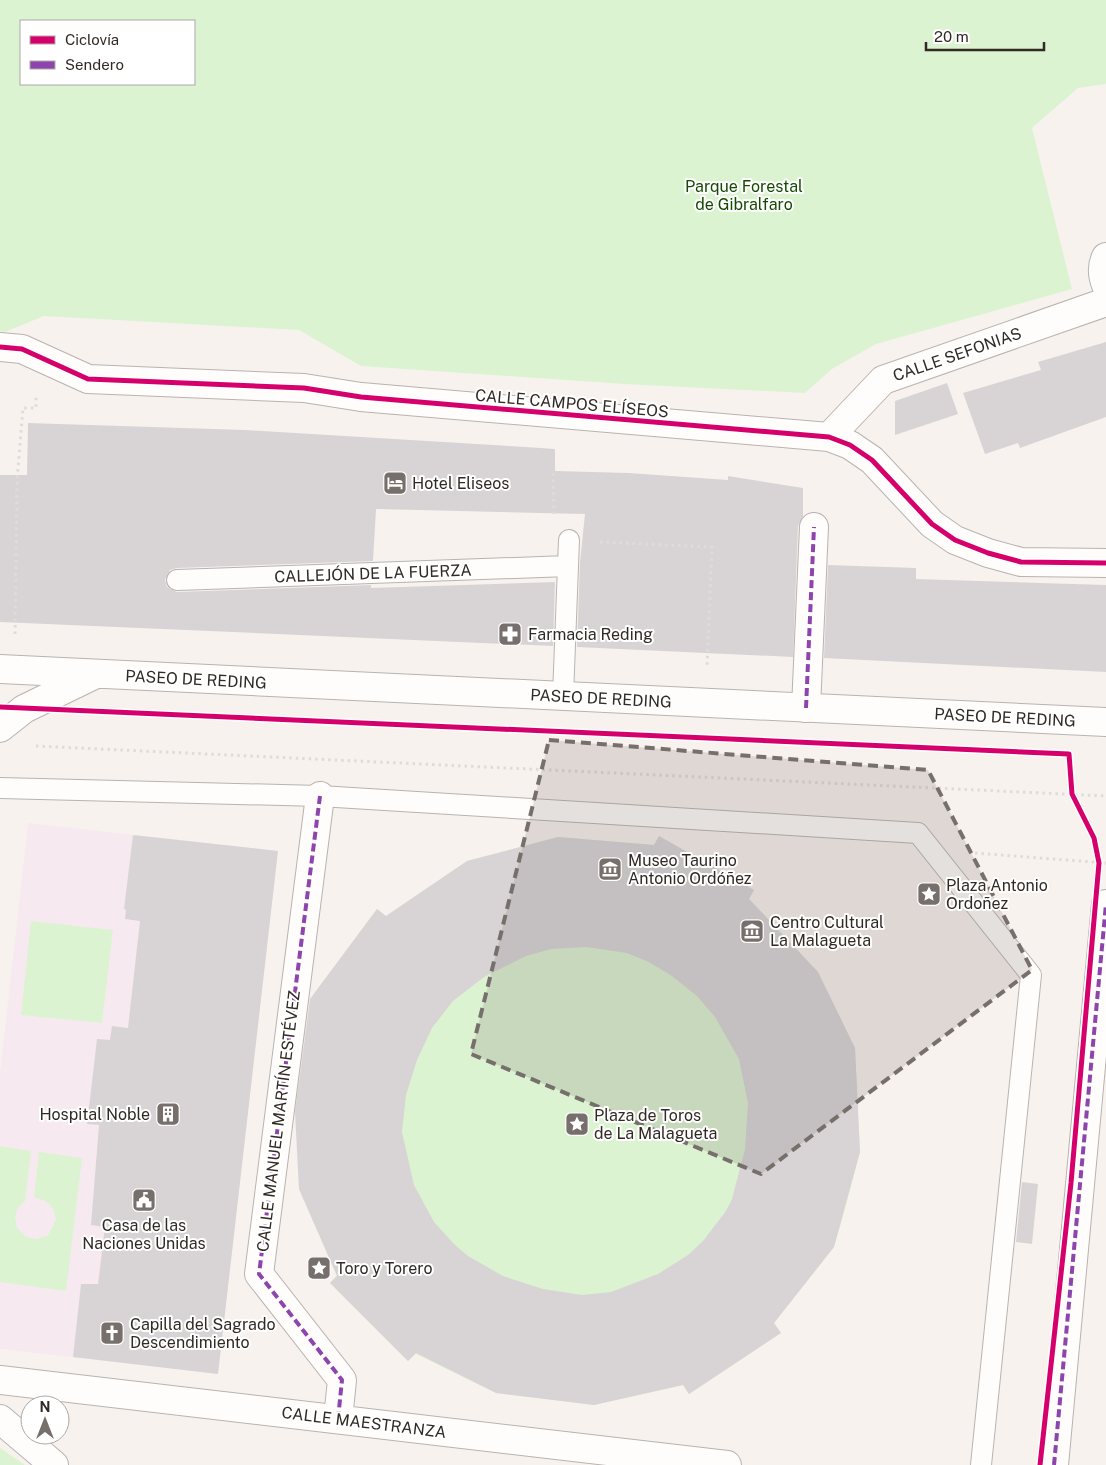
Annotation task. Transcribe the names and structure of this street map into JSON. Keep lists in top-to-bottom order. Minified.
{"streets":{"street":["CALLE SEFONIAS","CALLE CAMPOS ELÍSEOS","PASEO DE REDING","CALLE MANUEL MARTÍN ESTÉVEZ","CALLE MAESTRANZA"],"lane":["CALLEJÓN DE LA FUERZA"]},"crossings":[["CALLE SEFONIAS","CALLE CAMPOS ELÍSEOS"],["CALLE MANUEL MARTÍN ESTÉVEZ","CALLE MAESTRANZA"]],"parks":["Parque Forestal de Gibralfaro"],"places":{"hotel":["Hotel Eliseos"],"pharmacy":["Farmacia Reding"],"museum":["Museo Taurino Antonio Ordóñez","Centro Cultural La Malagueta"],"place":["Plaza Antonio Ordoñez","Plaza de Toros de La Malagueta","Toro y Torero"],"building":["Hospital Noble"],"public building":["Casa de las Naciones Unidas"],"church":["Capilla del Sagrado Descendimiento"]},"legend":["Ciclovía","Sendero"],"scale_bar":"20 m","north":"top"}
